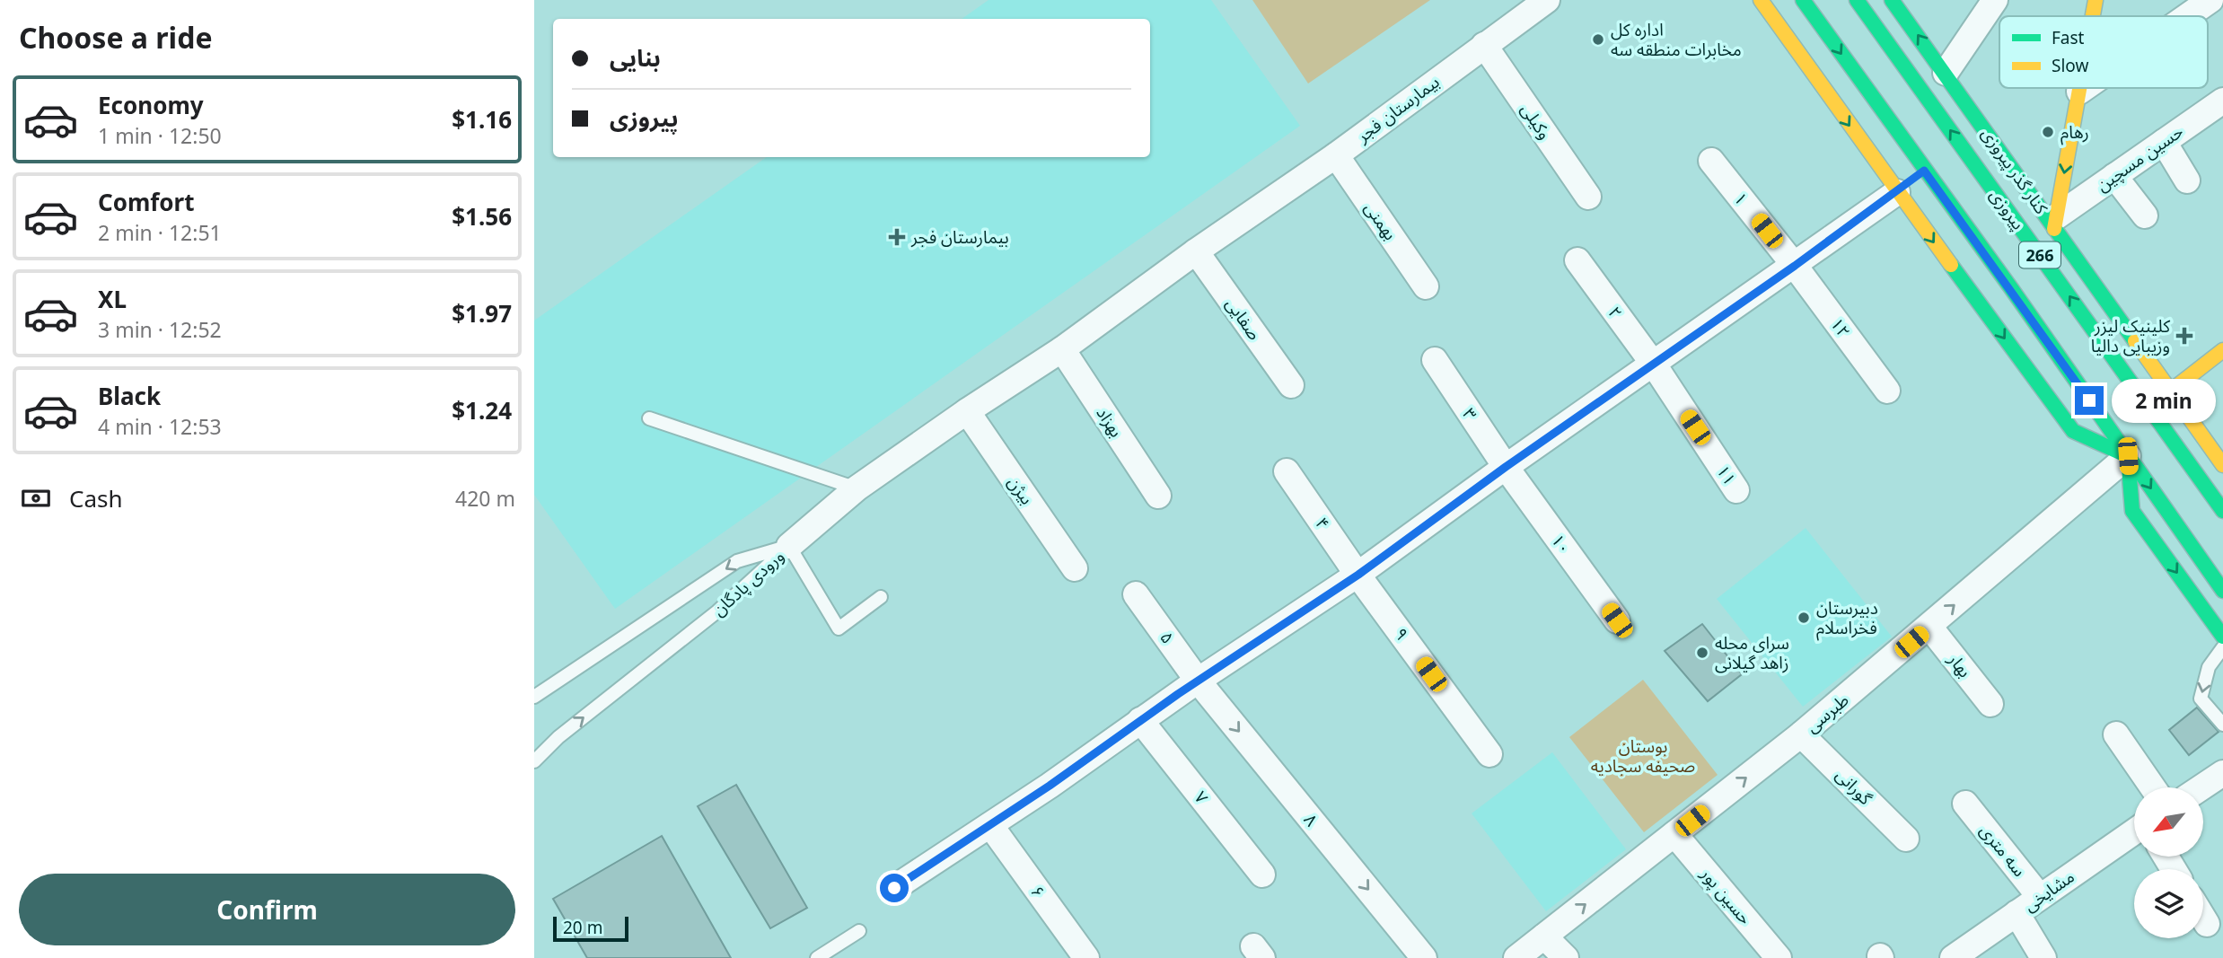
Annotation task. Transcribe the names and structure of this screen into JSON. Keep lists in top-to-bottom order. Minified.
{"streets":{"main road":["کنار گذر پیروزی","پیروزی","266"],"street":["بیمارستان فجر","وکیلی","حسین مسچین","۱","بهمنی","۲","صفایی","۱۲","۳","بهزاد","۱۱","بیژن","۴","۱۰","۹","۵","بهار","طبرسی","گورانی","۷","۸","سه متری","مشایخی","۶","حسین پور"],"lane":["ورودی پادگان"]},"crossings":[["بیمارستان فجر","وکیلی"],["بیمارستان فجر","بهمنی"],["بیمارستان فجر","صفایی"],["بیمارستان فجر","بهزاد"],["بیمارستان فجر","بیژن"],["بیمارستان فجر","ورودی پادگان"],["حسین مسچین","کنار گذر پیروزی"],["۱","۱۲"],["266","طبرسی"],["۲","۱۱"],["۳","۱۰"],["۴","۹"],["۵","۸"],["بهار","طبرسی"],["طبرسی","گورانی"],["طبرسی","حسین پور"],["سه متری","مشایخی"]],"one_way":["طبرسی","۸"],"parks":["بوستان صحیفه سجادیه"],"places":{"other":["اداره کل مخابرات منطقه سه","رهام","دبیرستان فخراسلام","سرای محله زاهد گیلانی"],"health":["بیمارستان فجر","کلینیک لیزر وزیبایی دالیا"]},"legend":["Fast","Slow"],"scale_bar":"20 m","north":"bottom left","page":{"heading":"Choose a ride","banner":["بنایی","پیروزی"],"list":[{"name":"Economy","note":"1 min · 12:50","value":"$1.16"},{"name":"Comfort","note":"2 min · 12:51","value":"$1.56"},{"name":"XL","note":"3 min · 12:52","value":"$1.97"},{"name":"Black","note":"4 min · 12:53","value":"$1.24"}],"bubble":"2 min","pay":["Cash","420 m"],"buttons":"Confirm","scale":"20 m"}}
